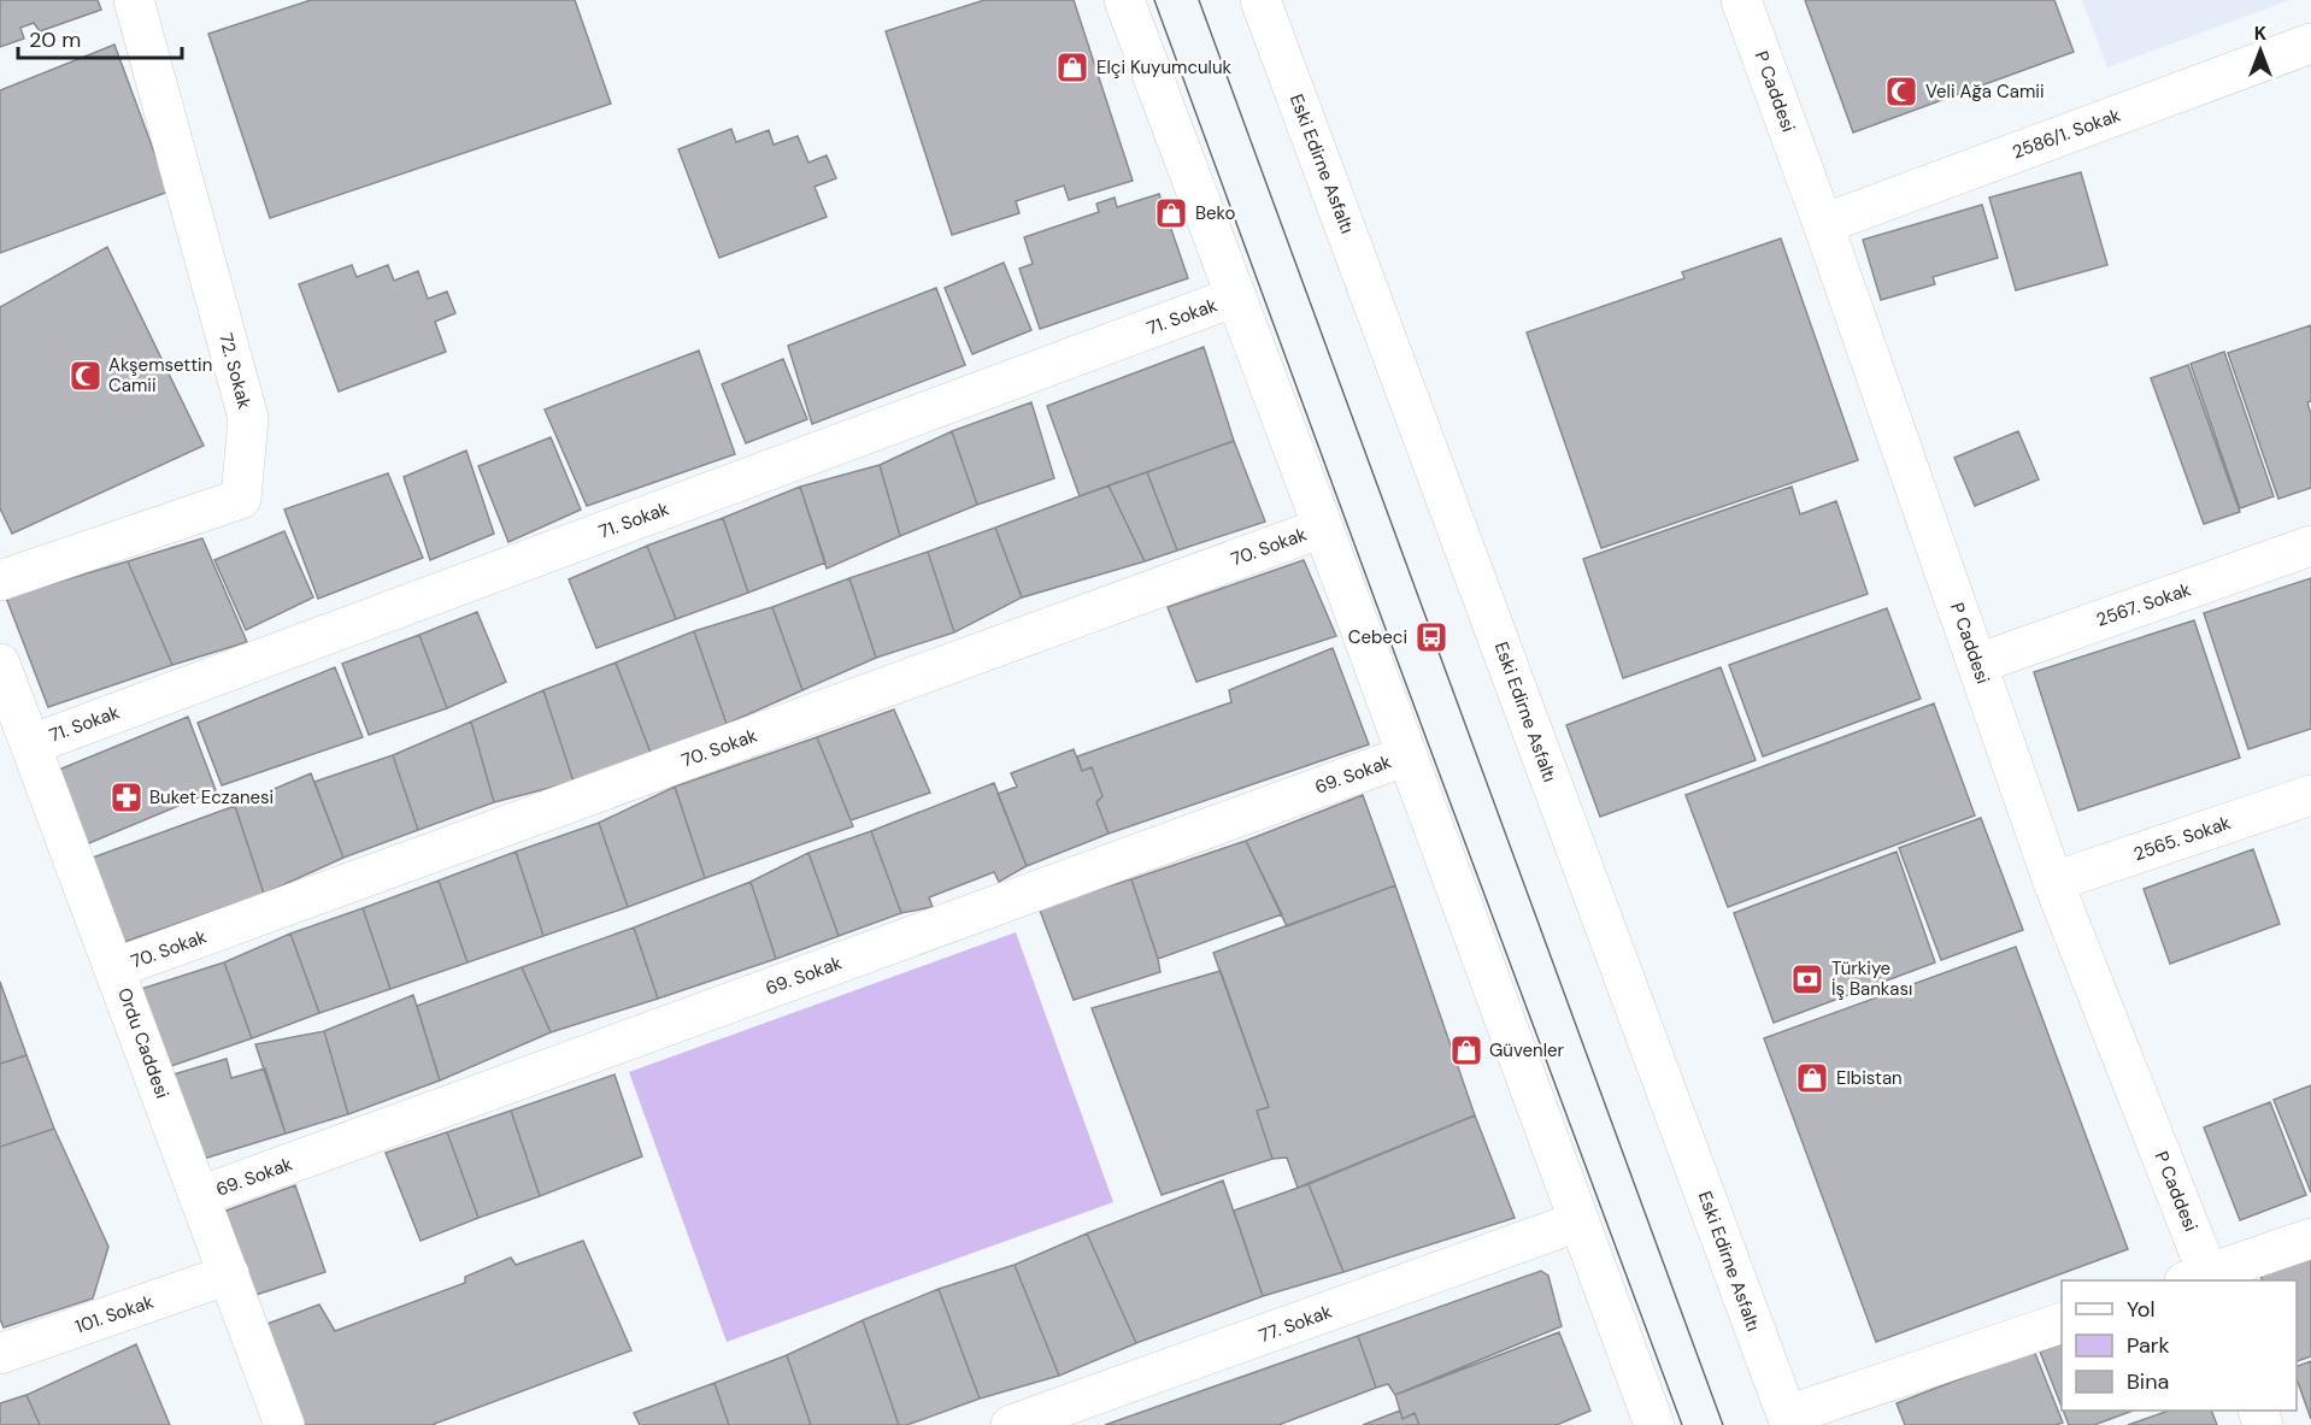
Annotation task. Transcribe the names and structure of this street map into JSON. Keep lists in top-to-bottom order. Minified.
{"streets":{"street":["P Caddesi","2586/1. Sokak","Eski Edirne Asfaltı","71. Sokak","72. Sokak","70. Sokak","2567. Sokak","69. Sokak","2565. Sokak","Ordu Caddesi","101. Sokak","77. Sokak"]},"crossings":[["P Caddesi","2586/1. Sokak"],["P Caddesi","2567. Sokak"],["P Caddesi","2565. Sokak"],["71. Sokak","Ordu Caddesi"],["70. Sokak","Ordu Caddesi"],["69. Sokak","Ordu Caddesi"],["Ordu Caddesi","101. Sokak"]],"places":{"shop":["Elçi Kuyumculuk","Beko","Güvenler","Elbistan"],"mosque":["Veli Ağa Camii","Akşemsettin Camii"],"bus stop":["Cebeci"],"pharmacy":["Buket Eczanesi"],"bank":["Türkiye İş Bankası"]},"legend":["Yol","Park","Bina"],"scale_bar":"20 m","north":"top"}
